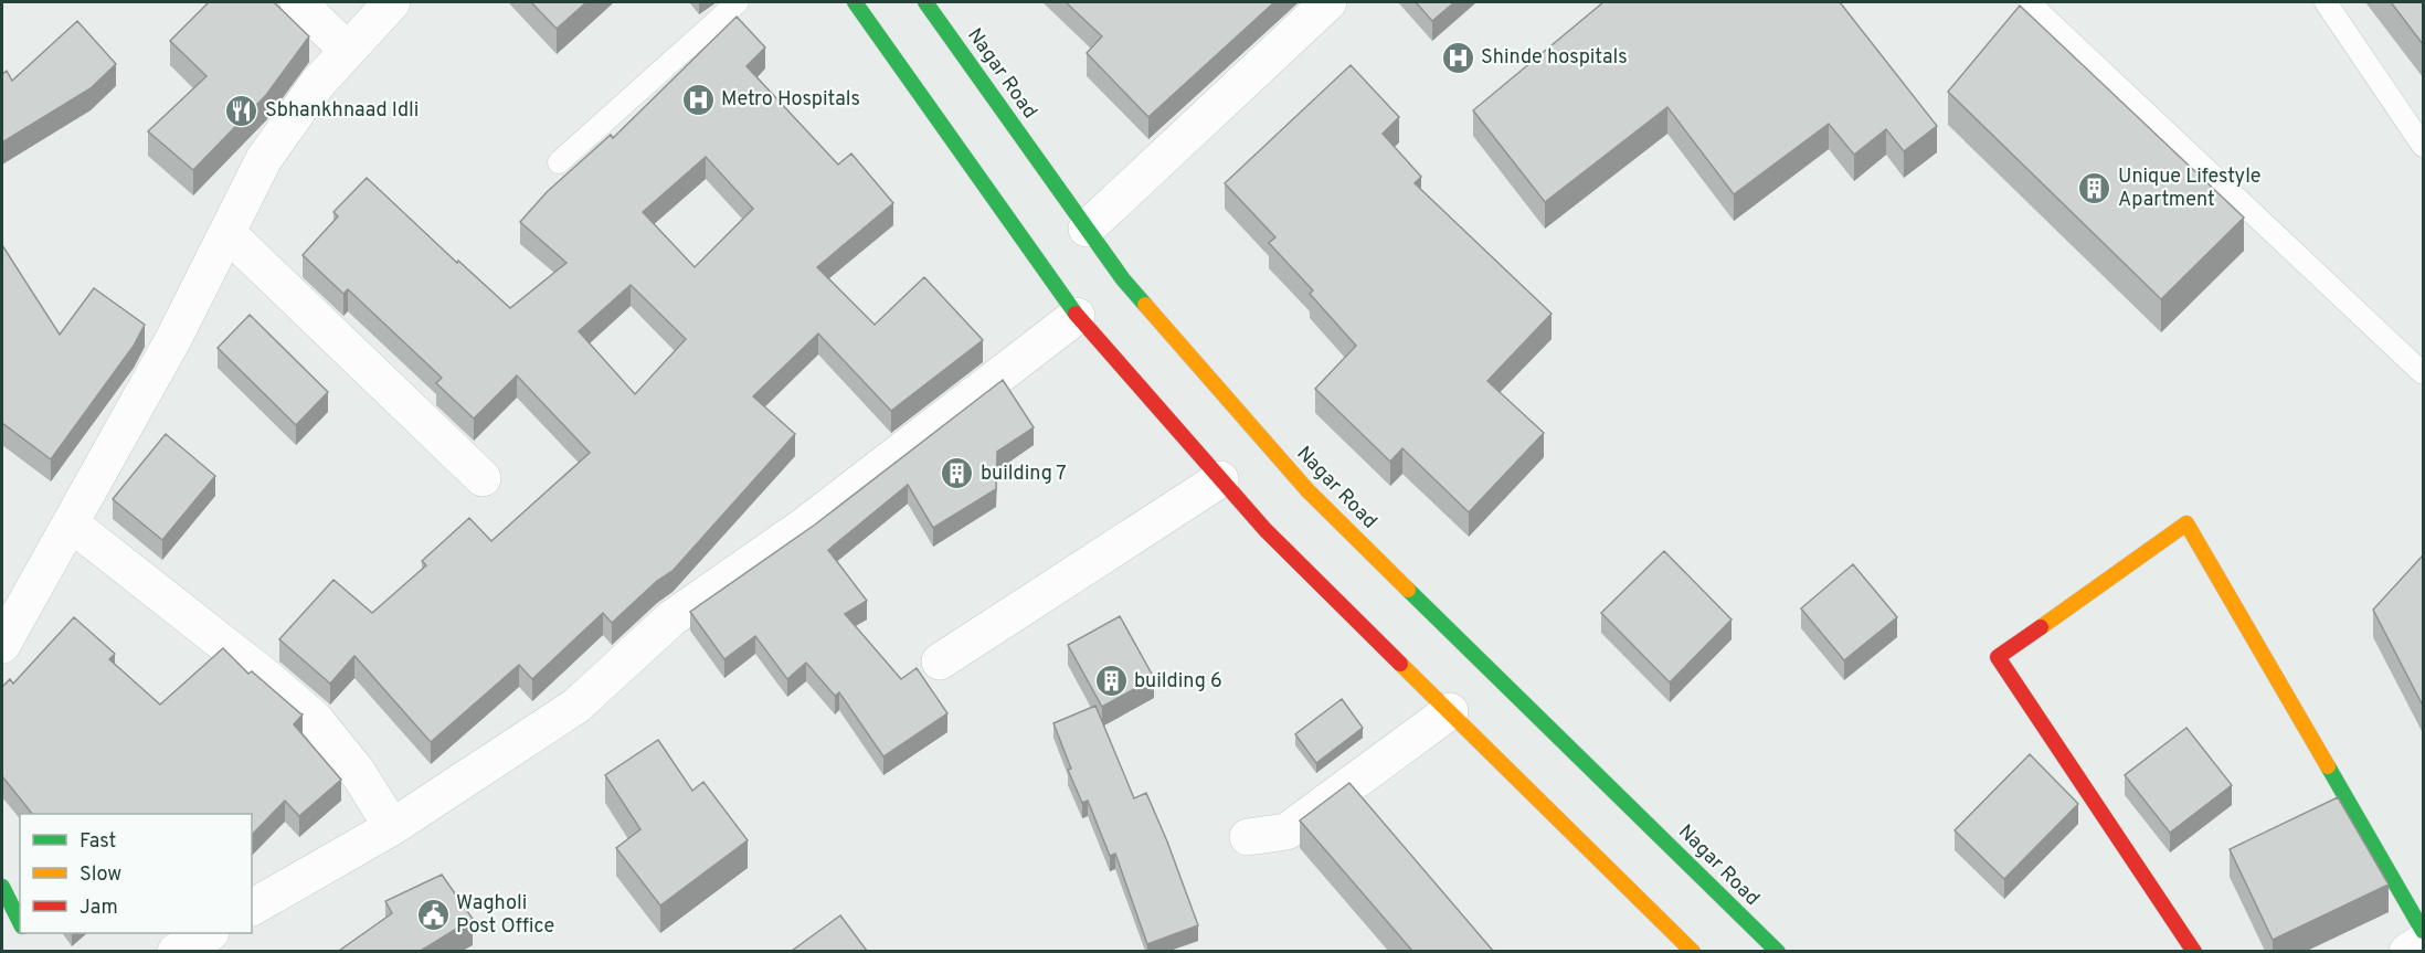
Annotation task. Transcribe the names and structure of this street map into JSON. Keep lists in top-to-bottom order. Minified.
{"streets":{"main road":["Nagar Road"]},"places":{"hospital":["Shinde hospitals","Metro Hospitals"],"restaurant":["Sbhankhnaad Idli"],"building":["Unique Lifestyle Apartment","building 7","building 6"],"public building":["Wagholi Post Office"]},"legend":["Fast","Slow","Jam"]}
